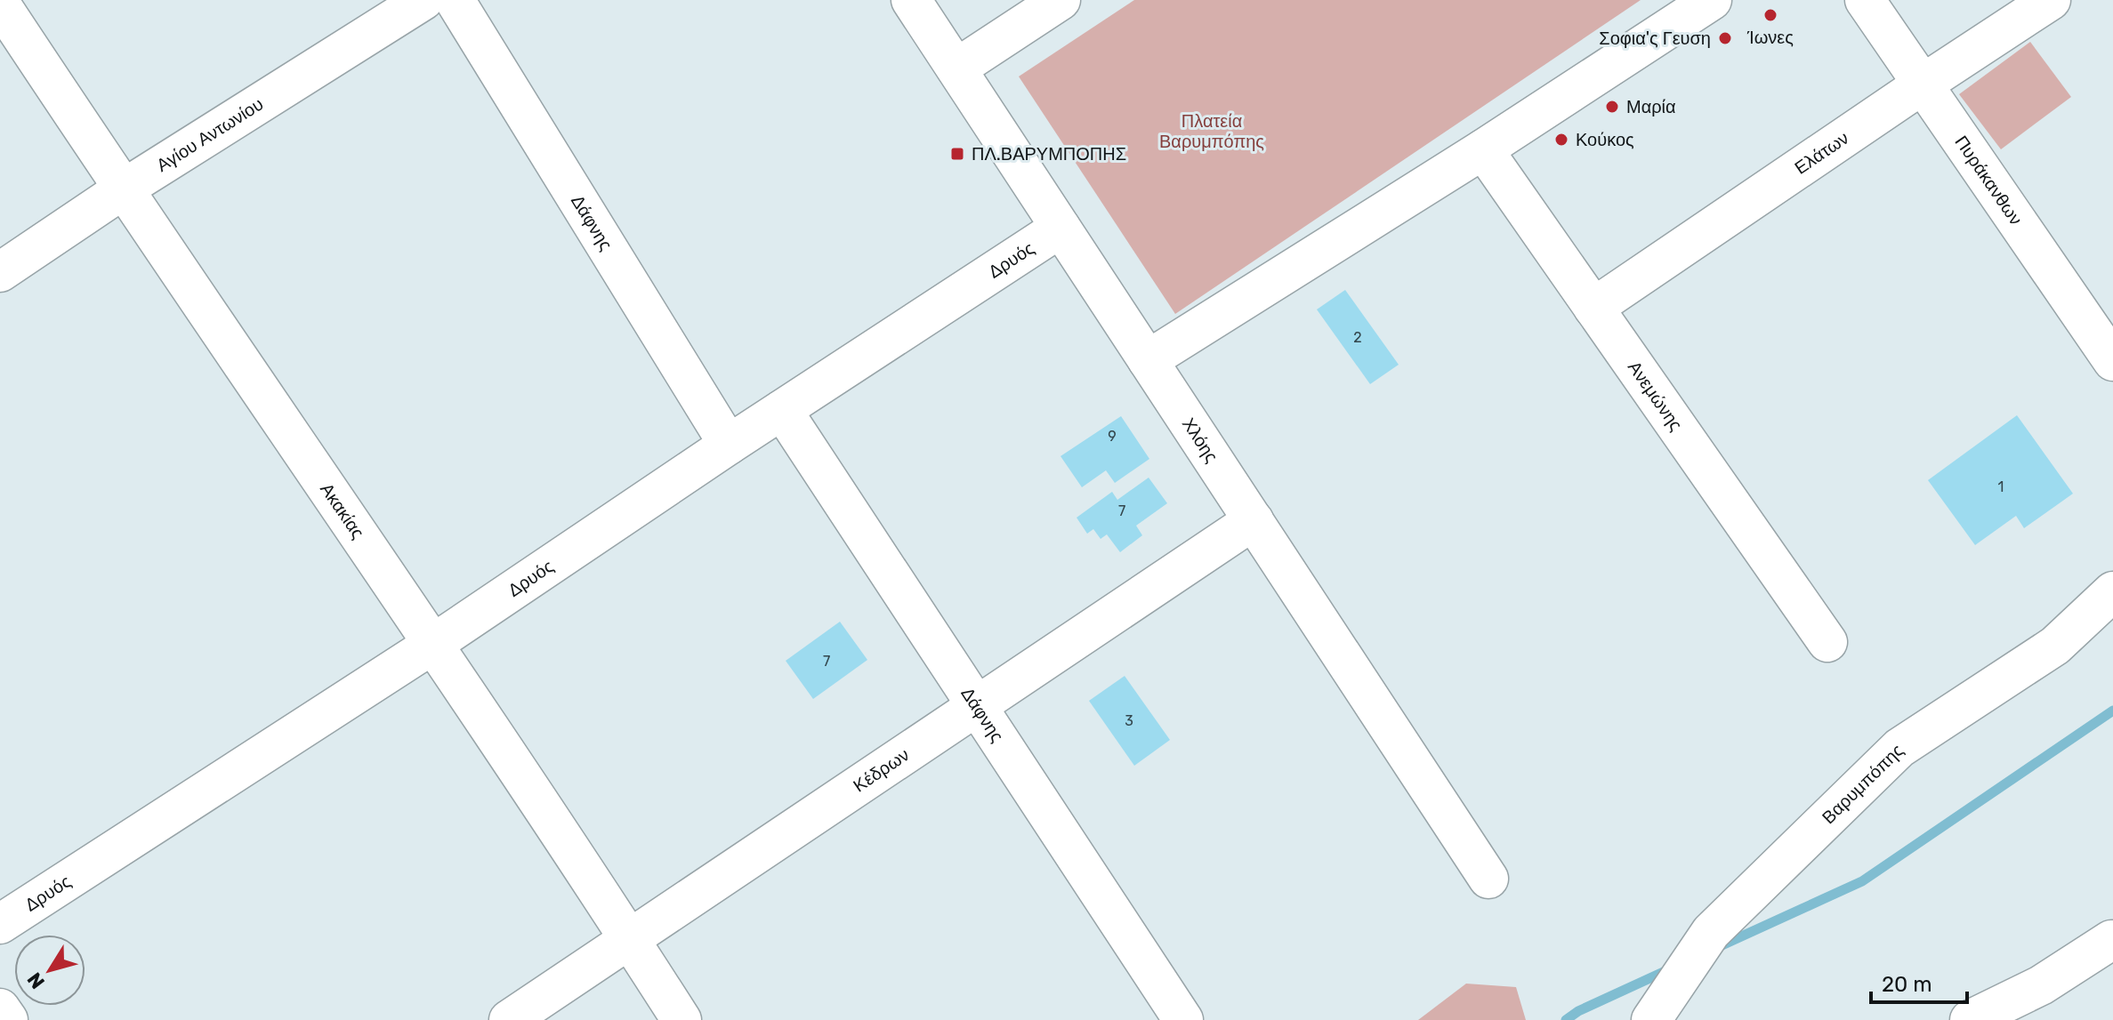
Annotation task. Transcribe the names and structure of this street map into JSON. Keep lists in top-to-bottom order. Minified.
{"streets":{"street":["Αγίου Αντωνίου","Ελάτων","Πυράκανθων","Δάφνης","Δρυός","Ανεμώνης","Χλόης","Ακακίας","Κέδρων","Βαρυμπόπης"]},"crossings":[["Αγίου Αντωνίου","Ακακίας"],["Ελάτων","Πυράκανθων"],["Ελάτων","Ανεμώνης"],["Δάφνης","Δρυός"],["Δάφνης","Κέδρων"],["Δρυός","Χλόης"],["Δρυός","Ακακίας"],["Χλόης","Κέδρων"],["Ακακίας","Κέδρων"]],"parks":["Πλατεία Βαρυμπόπης"],"places":{"other":["Ίωνες","Σοφια'ς Γευση","Μαρία","Κούκος"],"transit":["ΠΛ.ΒΑΡΥΜΠΟΠΗΣ"]},"house_numbers":["2","9","1","7","7","3"],"scale_bar":"20 m","north":"bottom left"}
